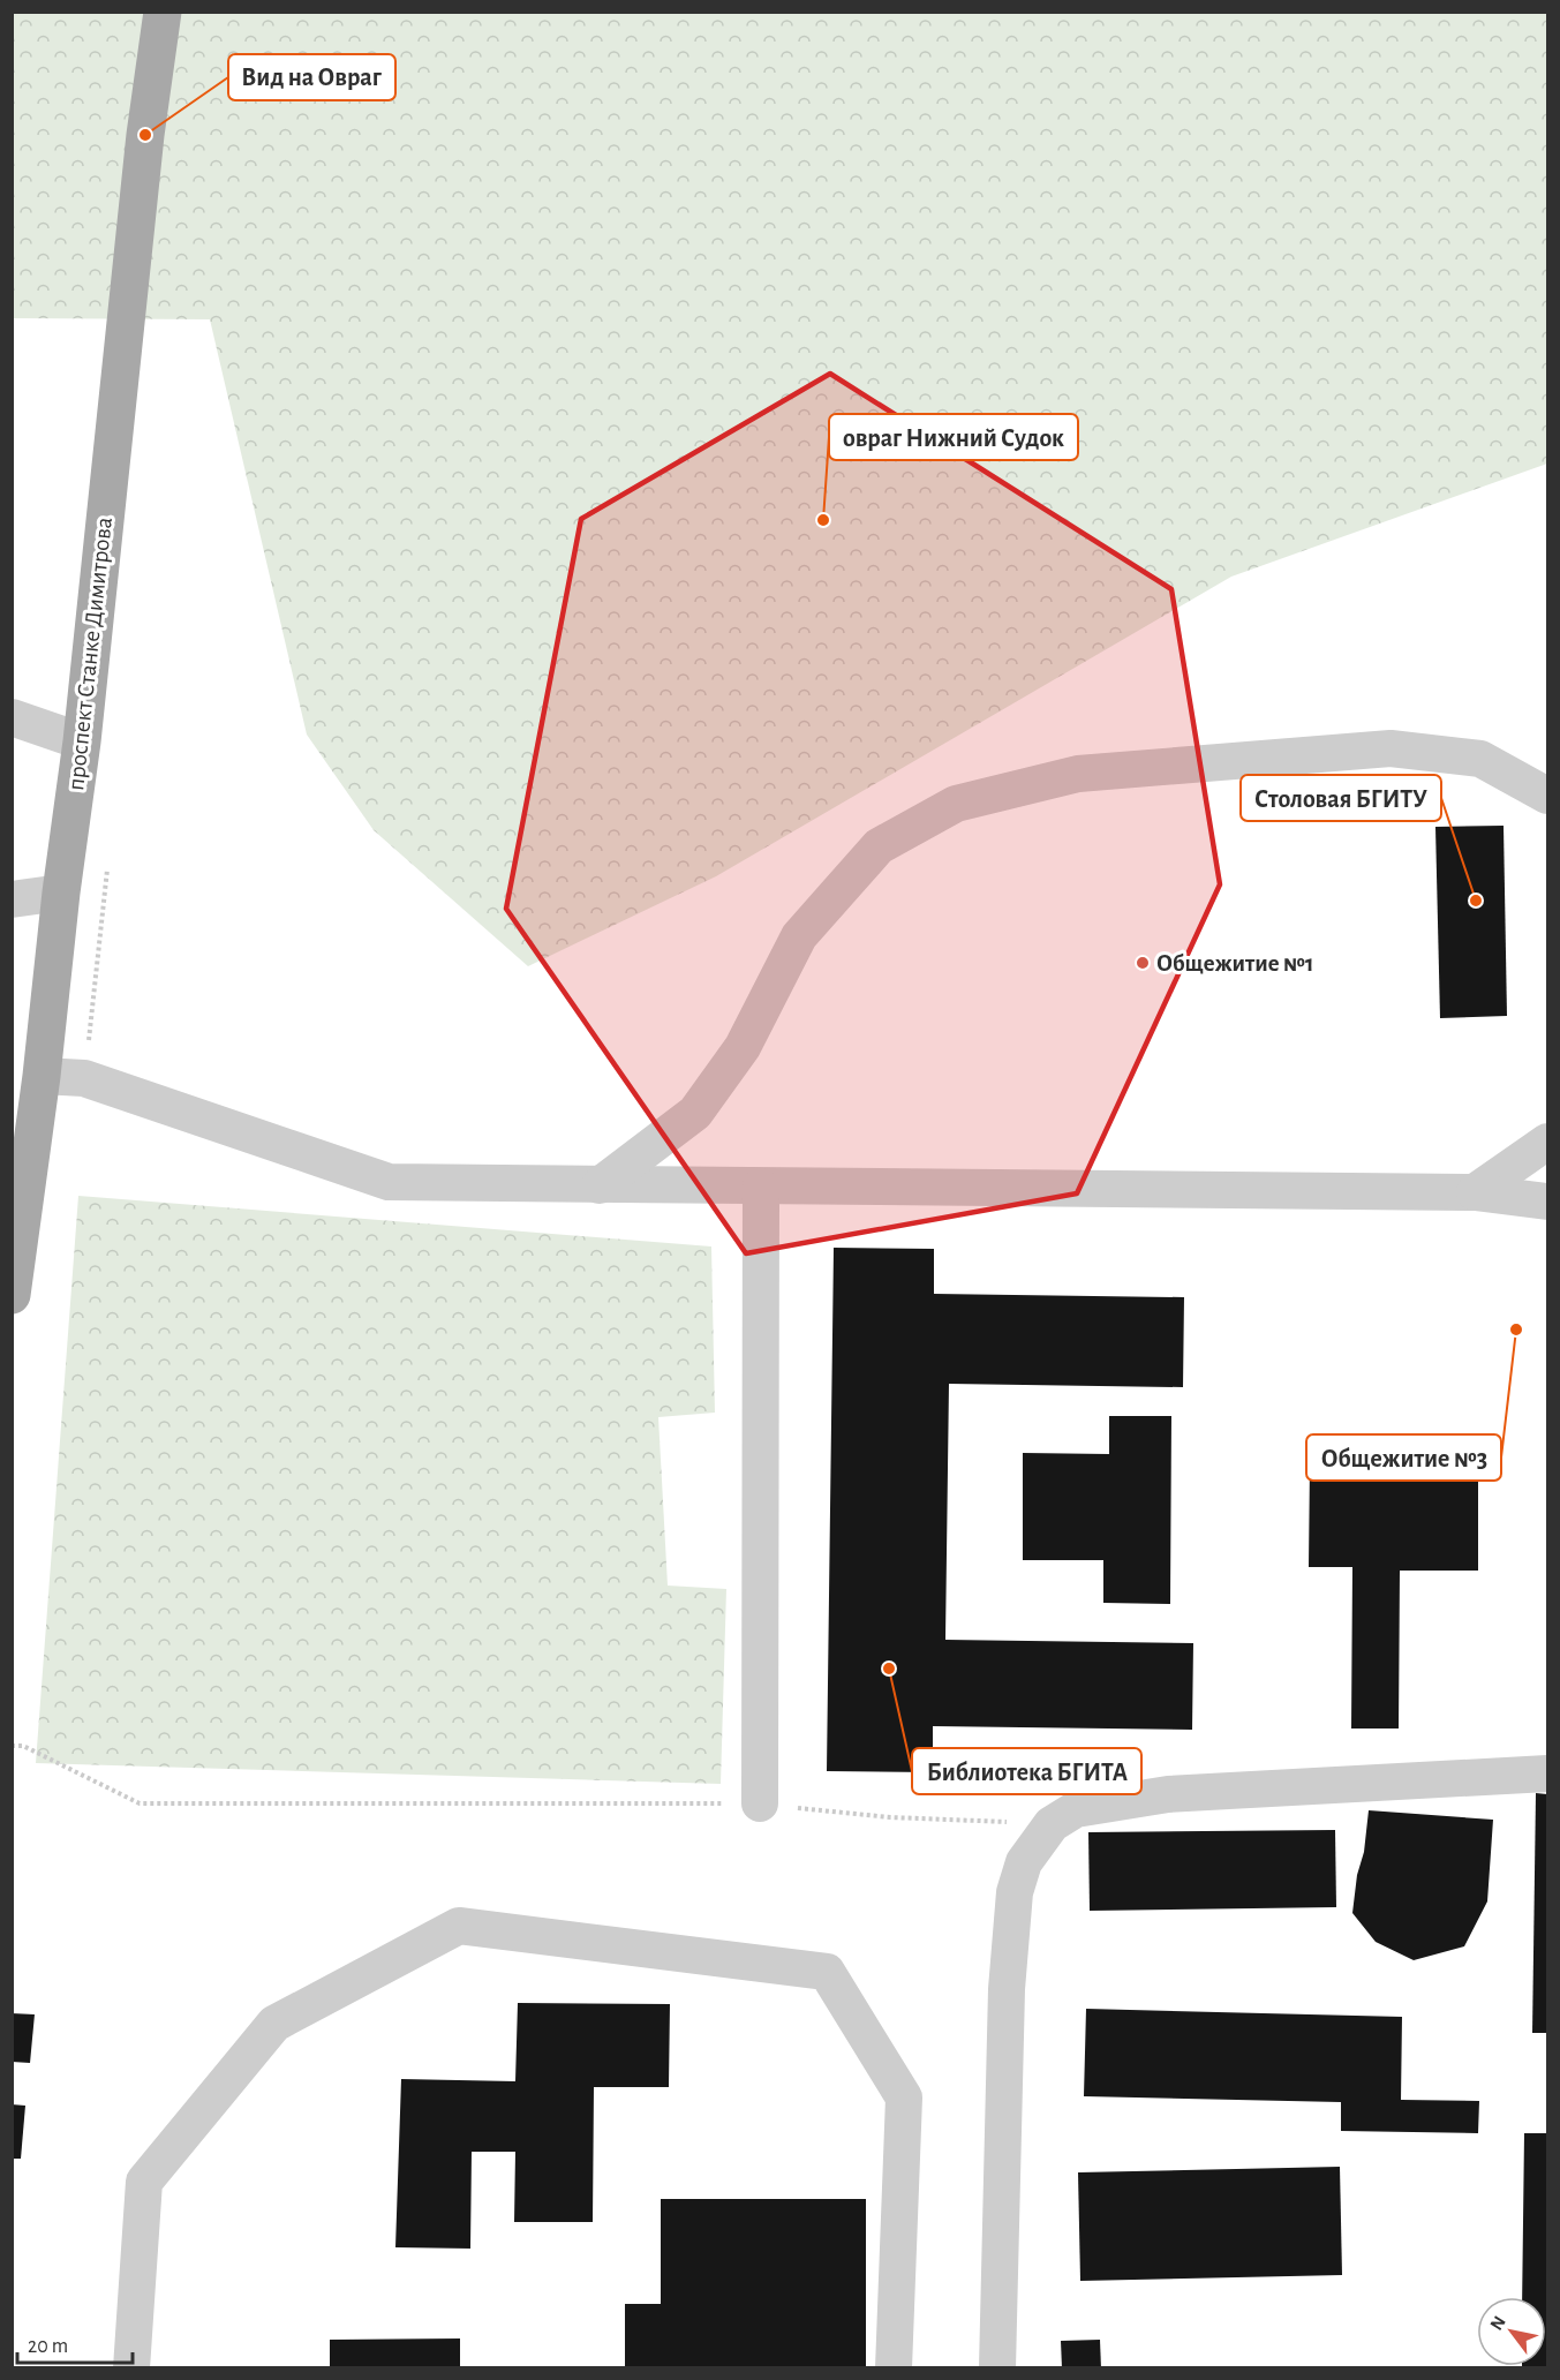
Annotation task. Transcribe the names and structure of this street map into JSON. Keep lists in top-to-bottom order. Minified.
{"streets":{"main road":["проспект Станке Димитрова"]},"places":["Вид на Овраг","овраг Нижний Судок","Столовая БГИТУ","Общежитие №1","Общежитие №3","Библиотека БГИТА"],"scale_bar":"20 m","north":"top left"}
